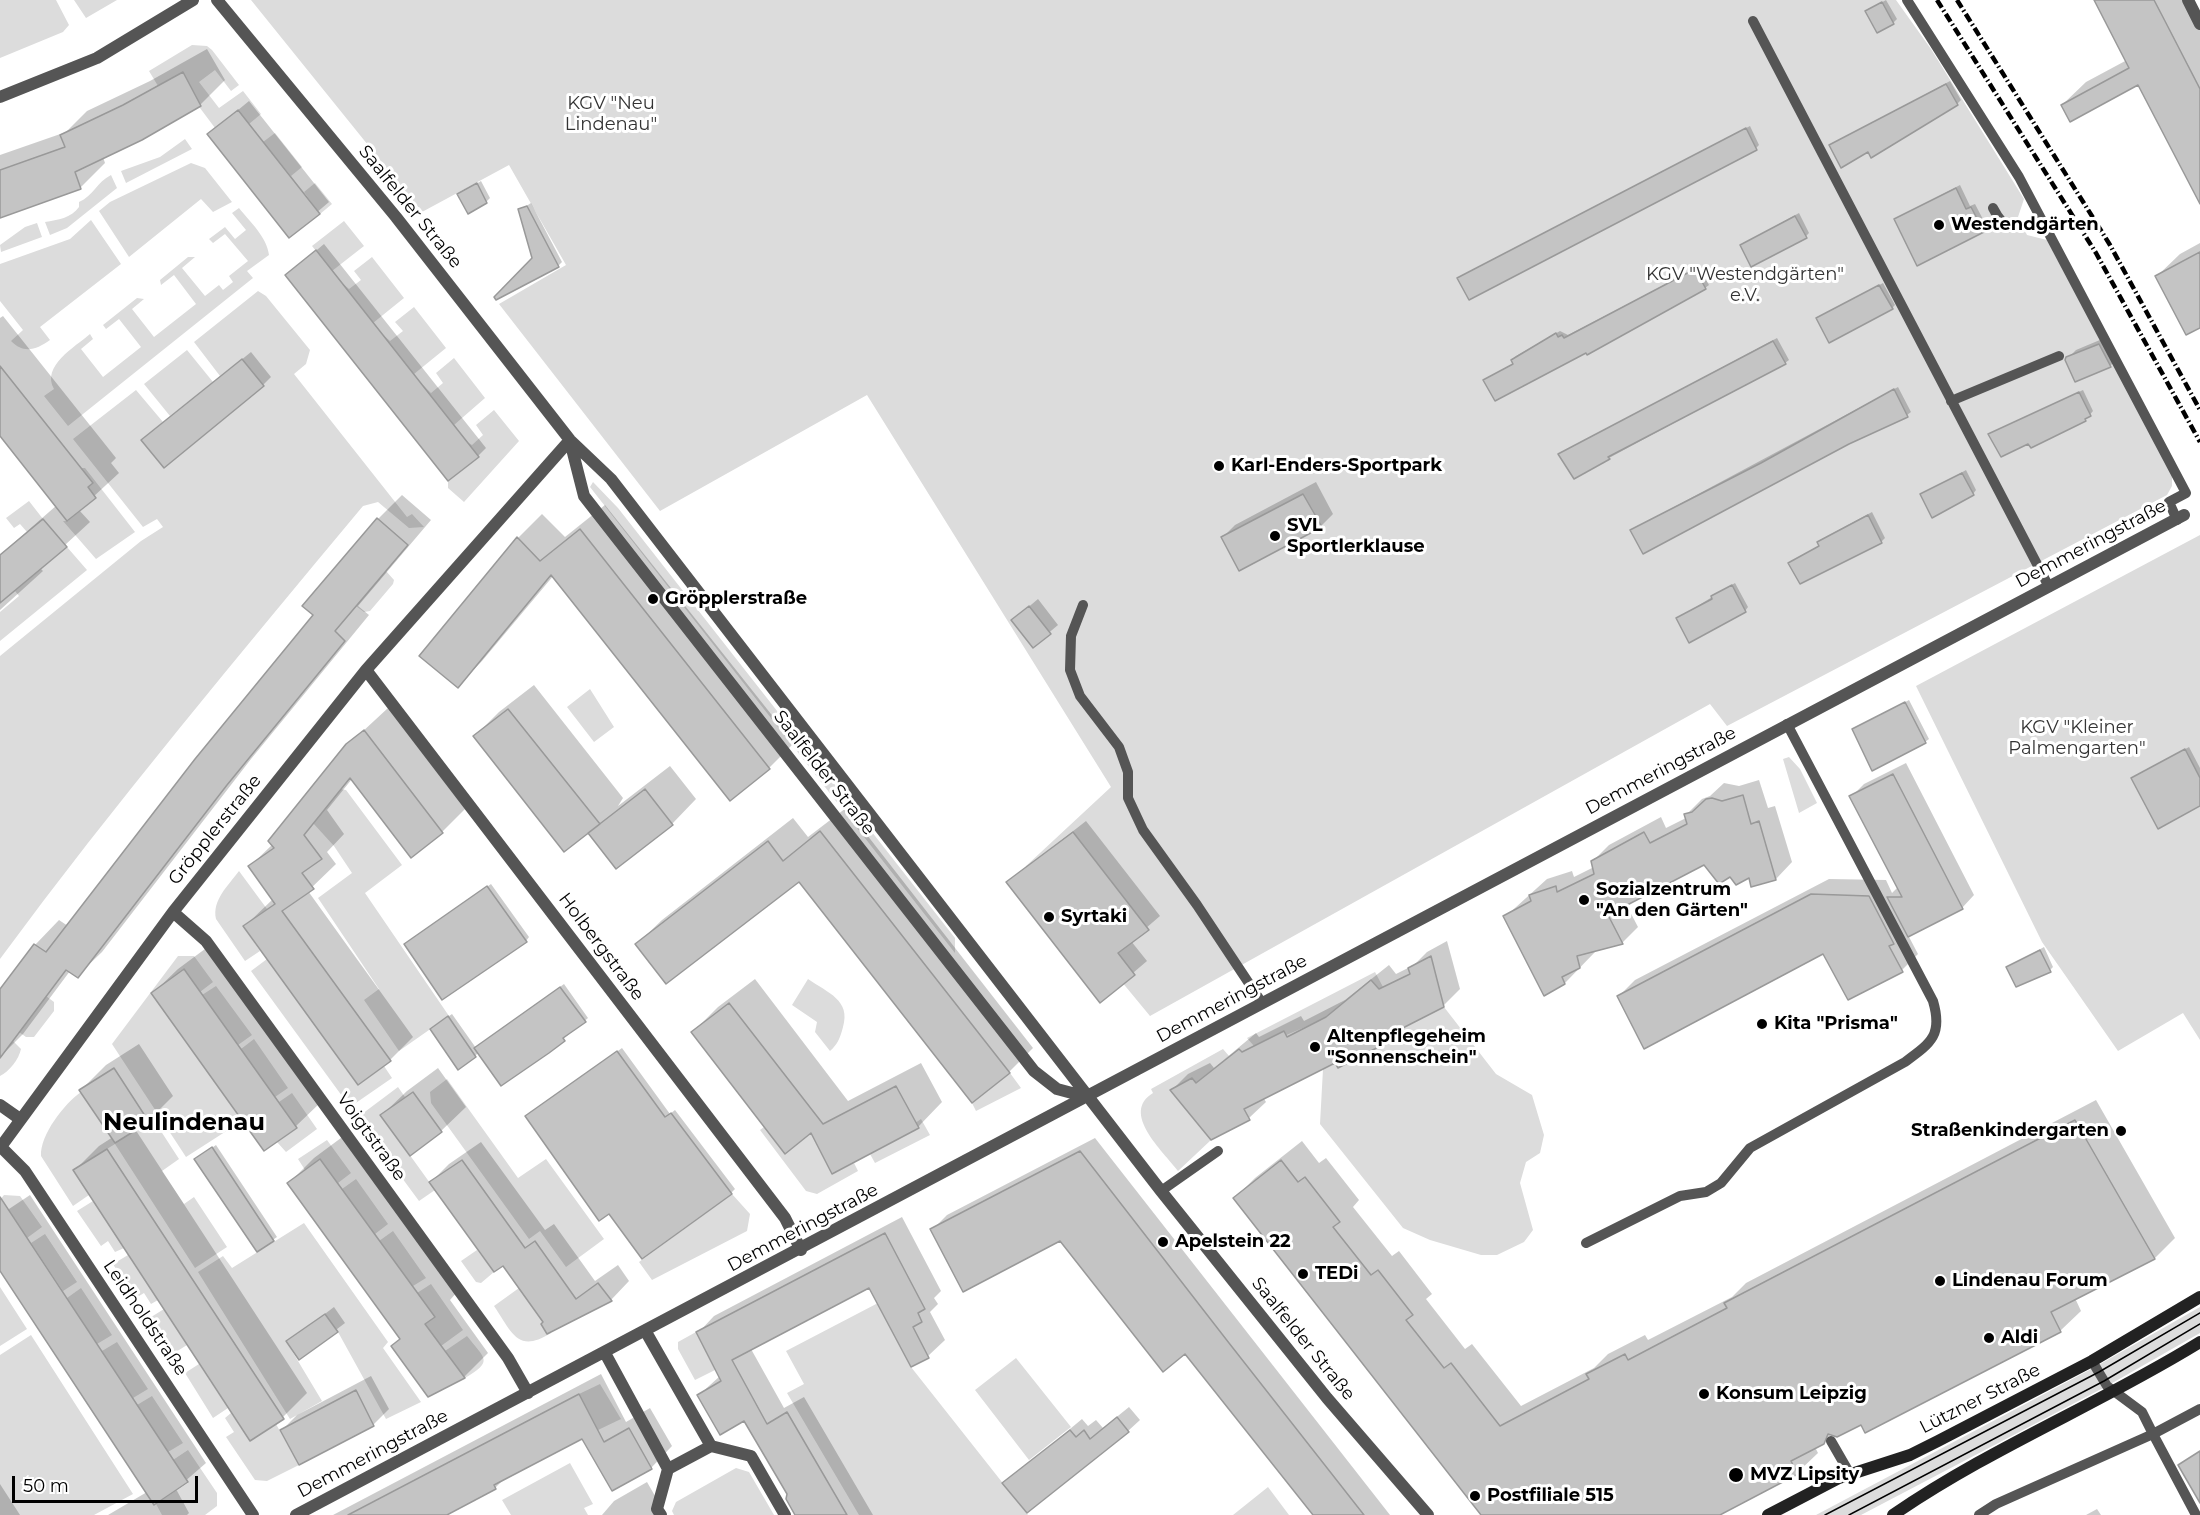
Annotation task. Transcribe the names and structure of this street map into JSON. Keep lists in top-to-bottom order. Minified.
{"streets":{"main road":["Lützner Straße"],"street":["Saalfelder Straße","Demmeringstraße","Gröpplerstraße","Holbergstraße","Voigtstraße","Leidholdstraße"]},"crossings":[["Saalfelder Straße","Demmeringstraße"],["Saalfelder Straße","Gröpplerstraße"],["Demmeringstraße","Holbergstraße"],["Demmeringstraße","Voigtstraße"],["Gröpplerstraße","Holbergstraße"],["Gröpplerstraße","Voigtstraße"],["Gröpplerstraße","Leidholdstraße"]],"districts":["Neulindenau"],"parks":["KGV \"Neu Lindenau\"","KGV \"Westendgärten\" e.V.","KGV \"Kleiner Palmengarten\""],"places":["Westendgärten","Karl-Enders-Sportpark","SVL Sportlerklause","Gröpplerstraße","Sozialzentrum \"An den Gärten\"","Syrtaki","Kita \"Prisma\"","Altenpflegeheim \"Sonnenschein\"","Straßenkindergarten","Apelstein 22","TEDi","Lindenau Forum","Aldi","Konsum Leipzig","MVZ Lipsity","Postfiliale 515"],"scale_bar":"50 m"}
